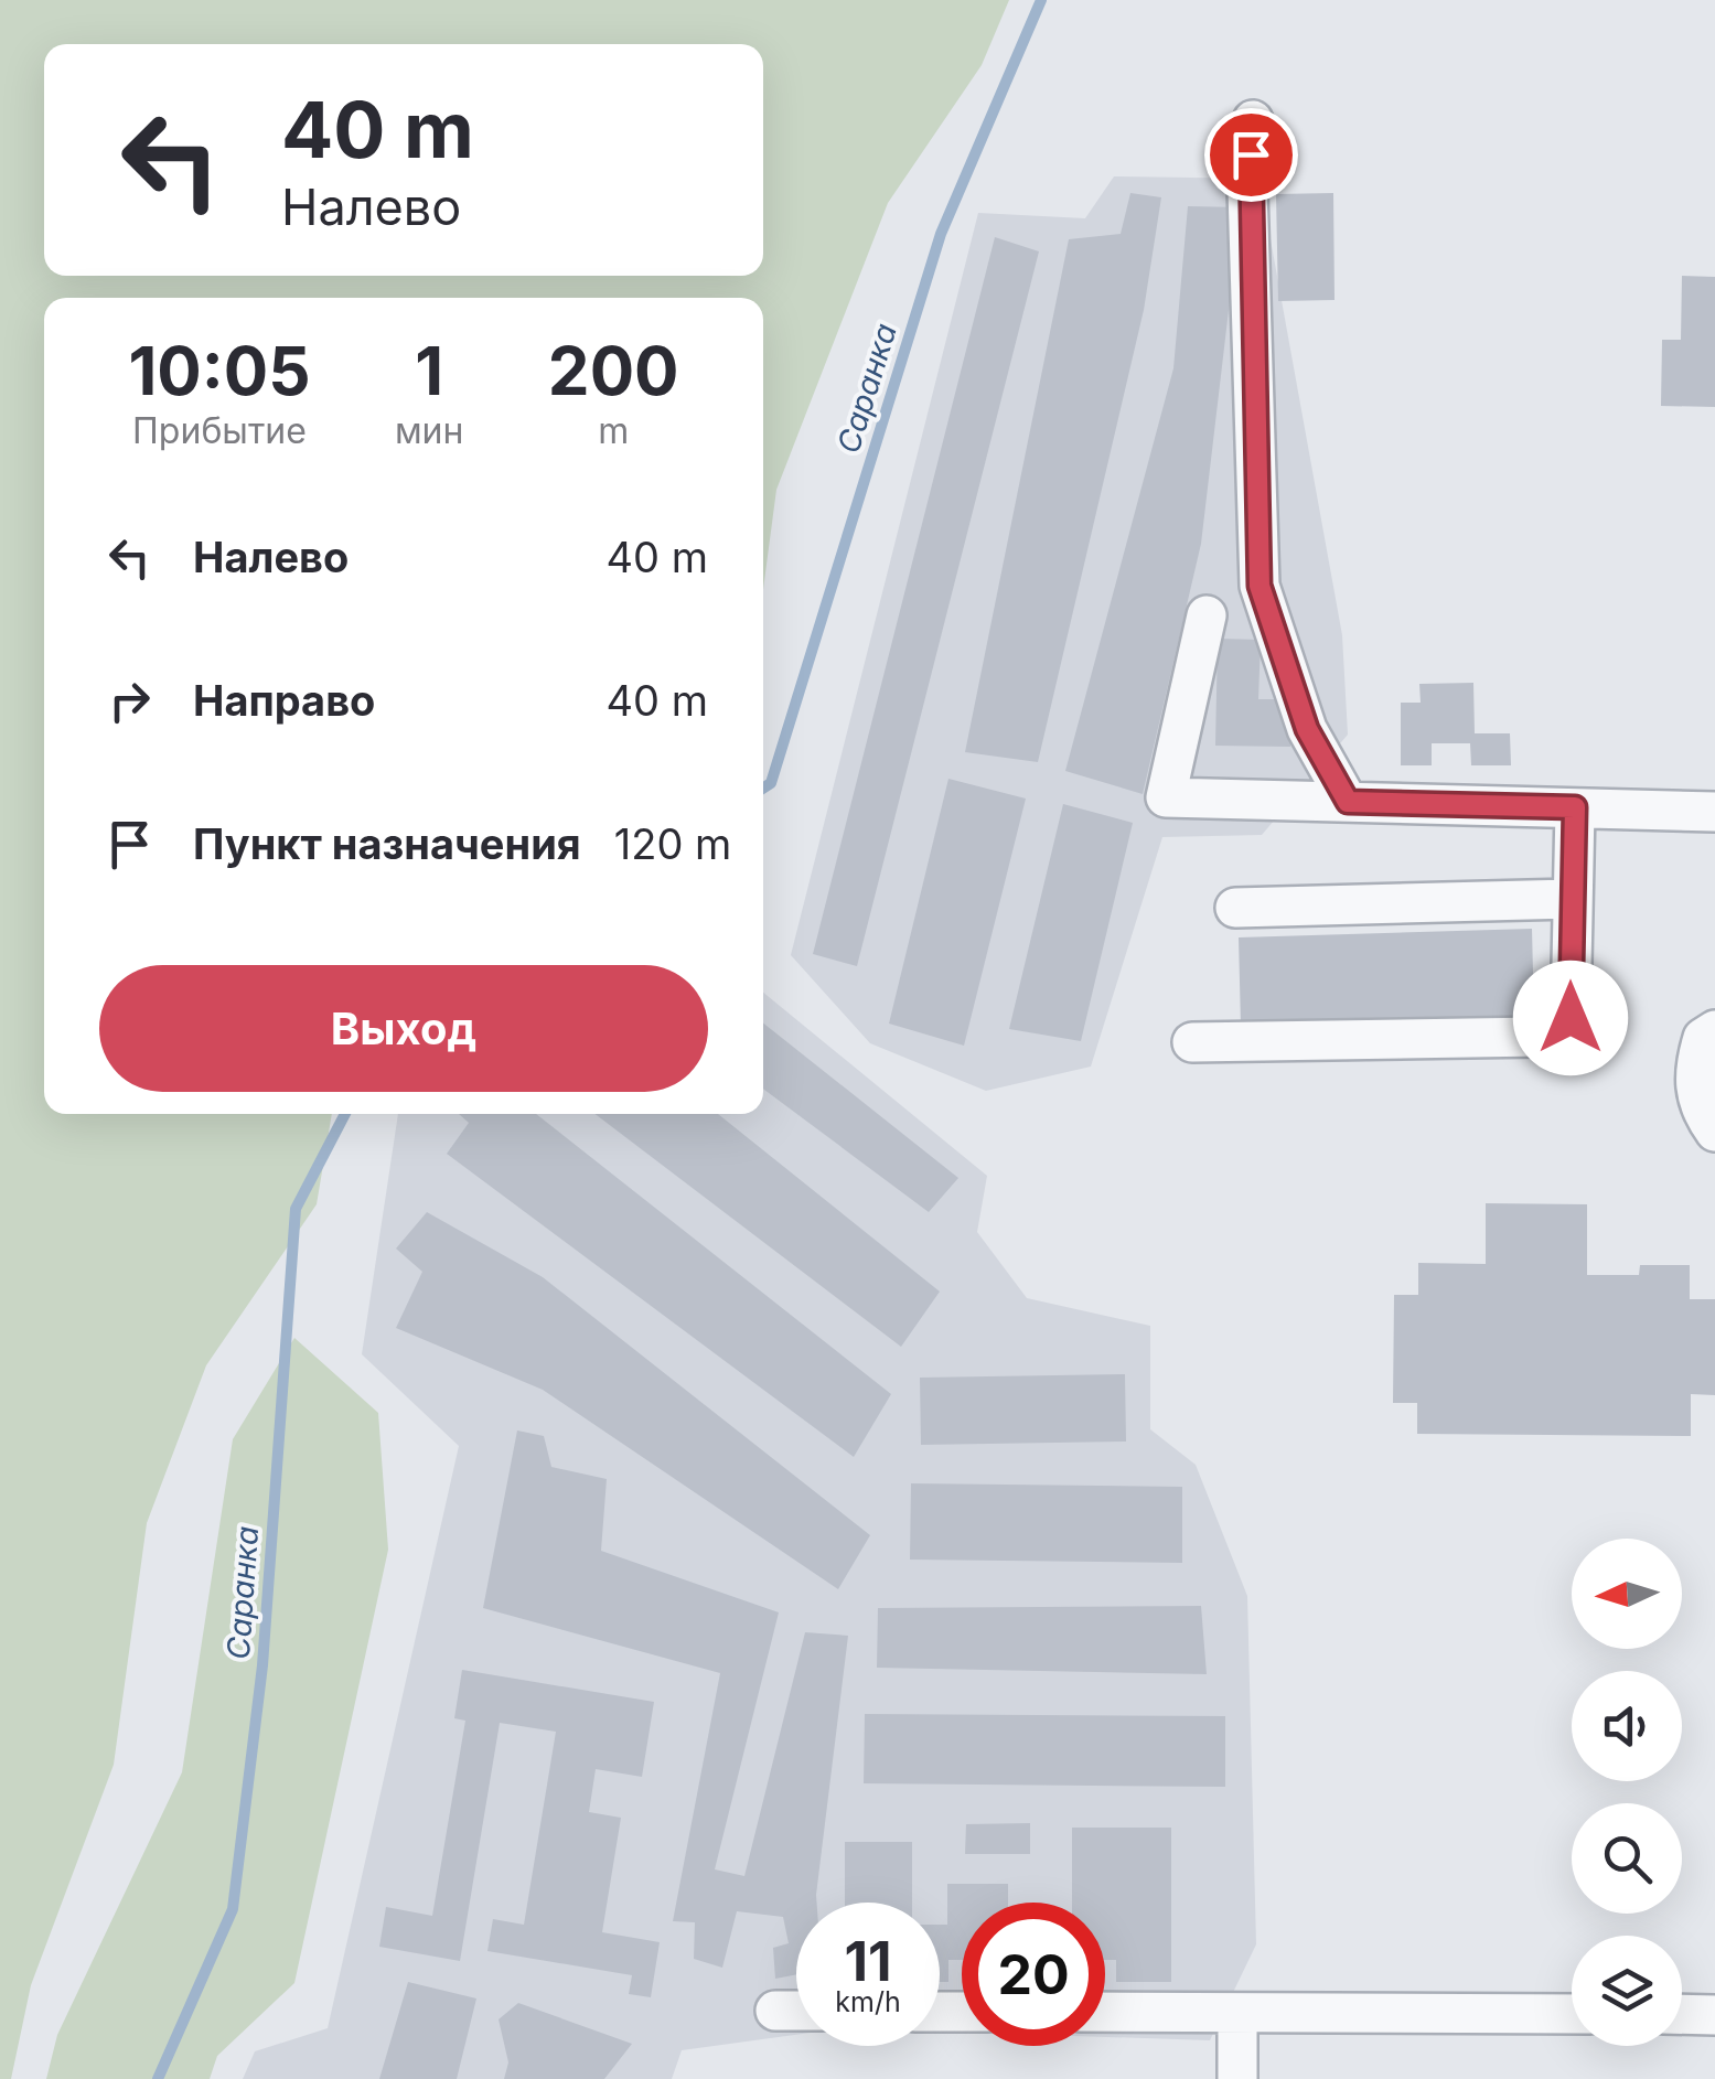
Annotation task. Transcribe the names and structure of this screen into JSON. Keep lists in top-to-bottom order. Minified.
{"water":["Саранка"],"north":"left","page":{"turn":["40 m","Налево"],"eta":["10:05","Прибытие","1","мин","200","m"],"list":[{"name":"Налево","value":"40 m"},{"name":"Направо","value":"40 m"},{"name":"Пункт назначения","value":"120 m"}],"buttons":"Выход","speed":"11 km/h","limit":"20"}}
